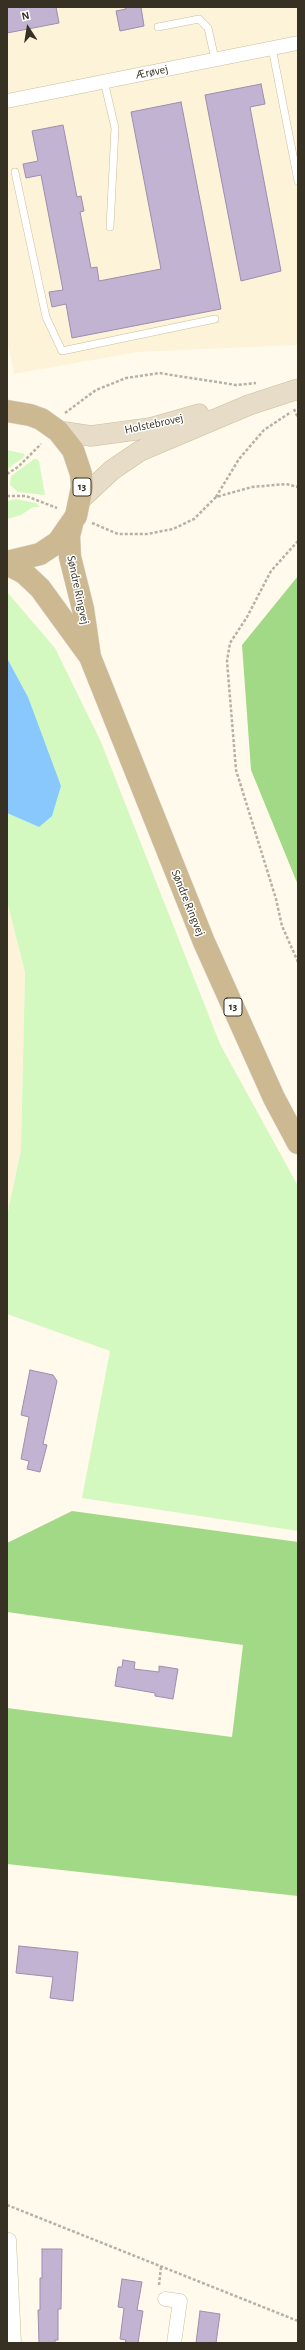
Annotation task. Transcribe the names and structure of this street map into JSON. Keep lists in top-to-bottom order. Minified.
{"streets":{"main road":["13","Søndre Ringvej"],"street":["Ærøvej","Holstebrovej"]},"crossings":[["Holstebrovej","13"],["13","Søndre Ringvej"]],"north":"top"}
